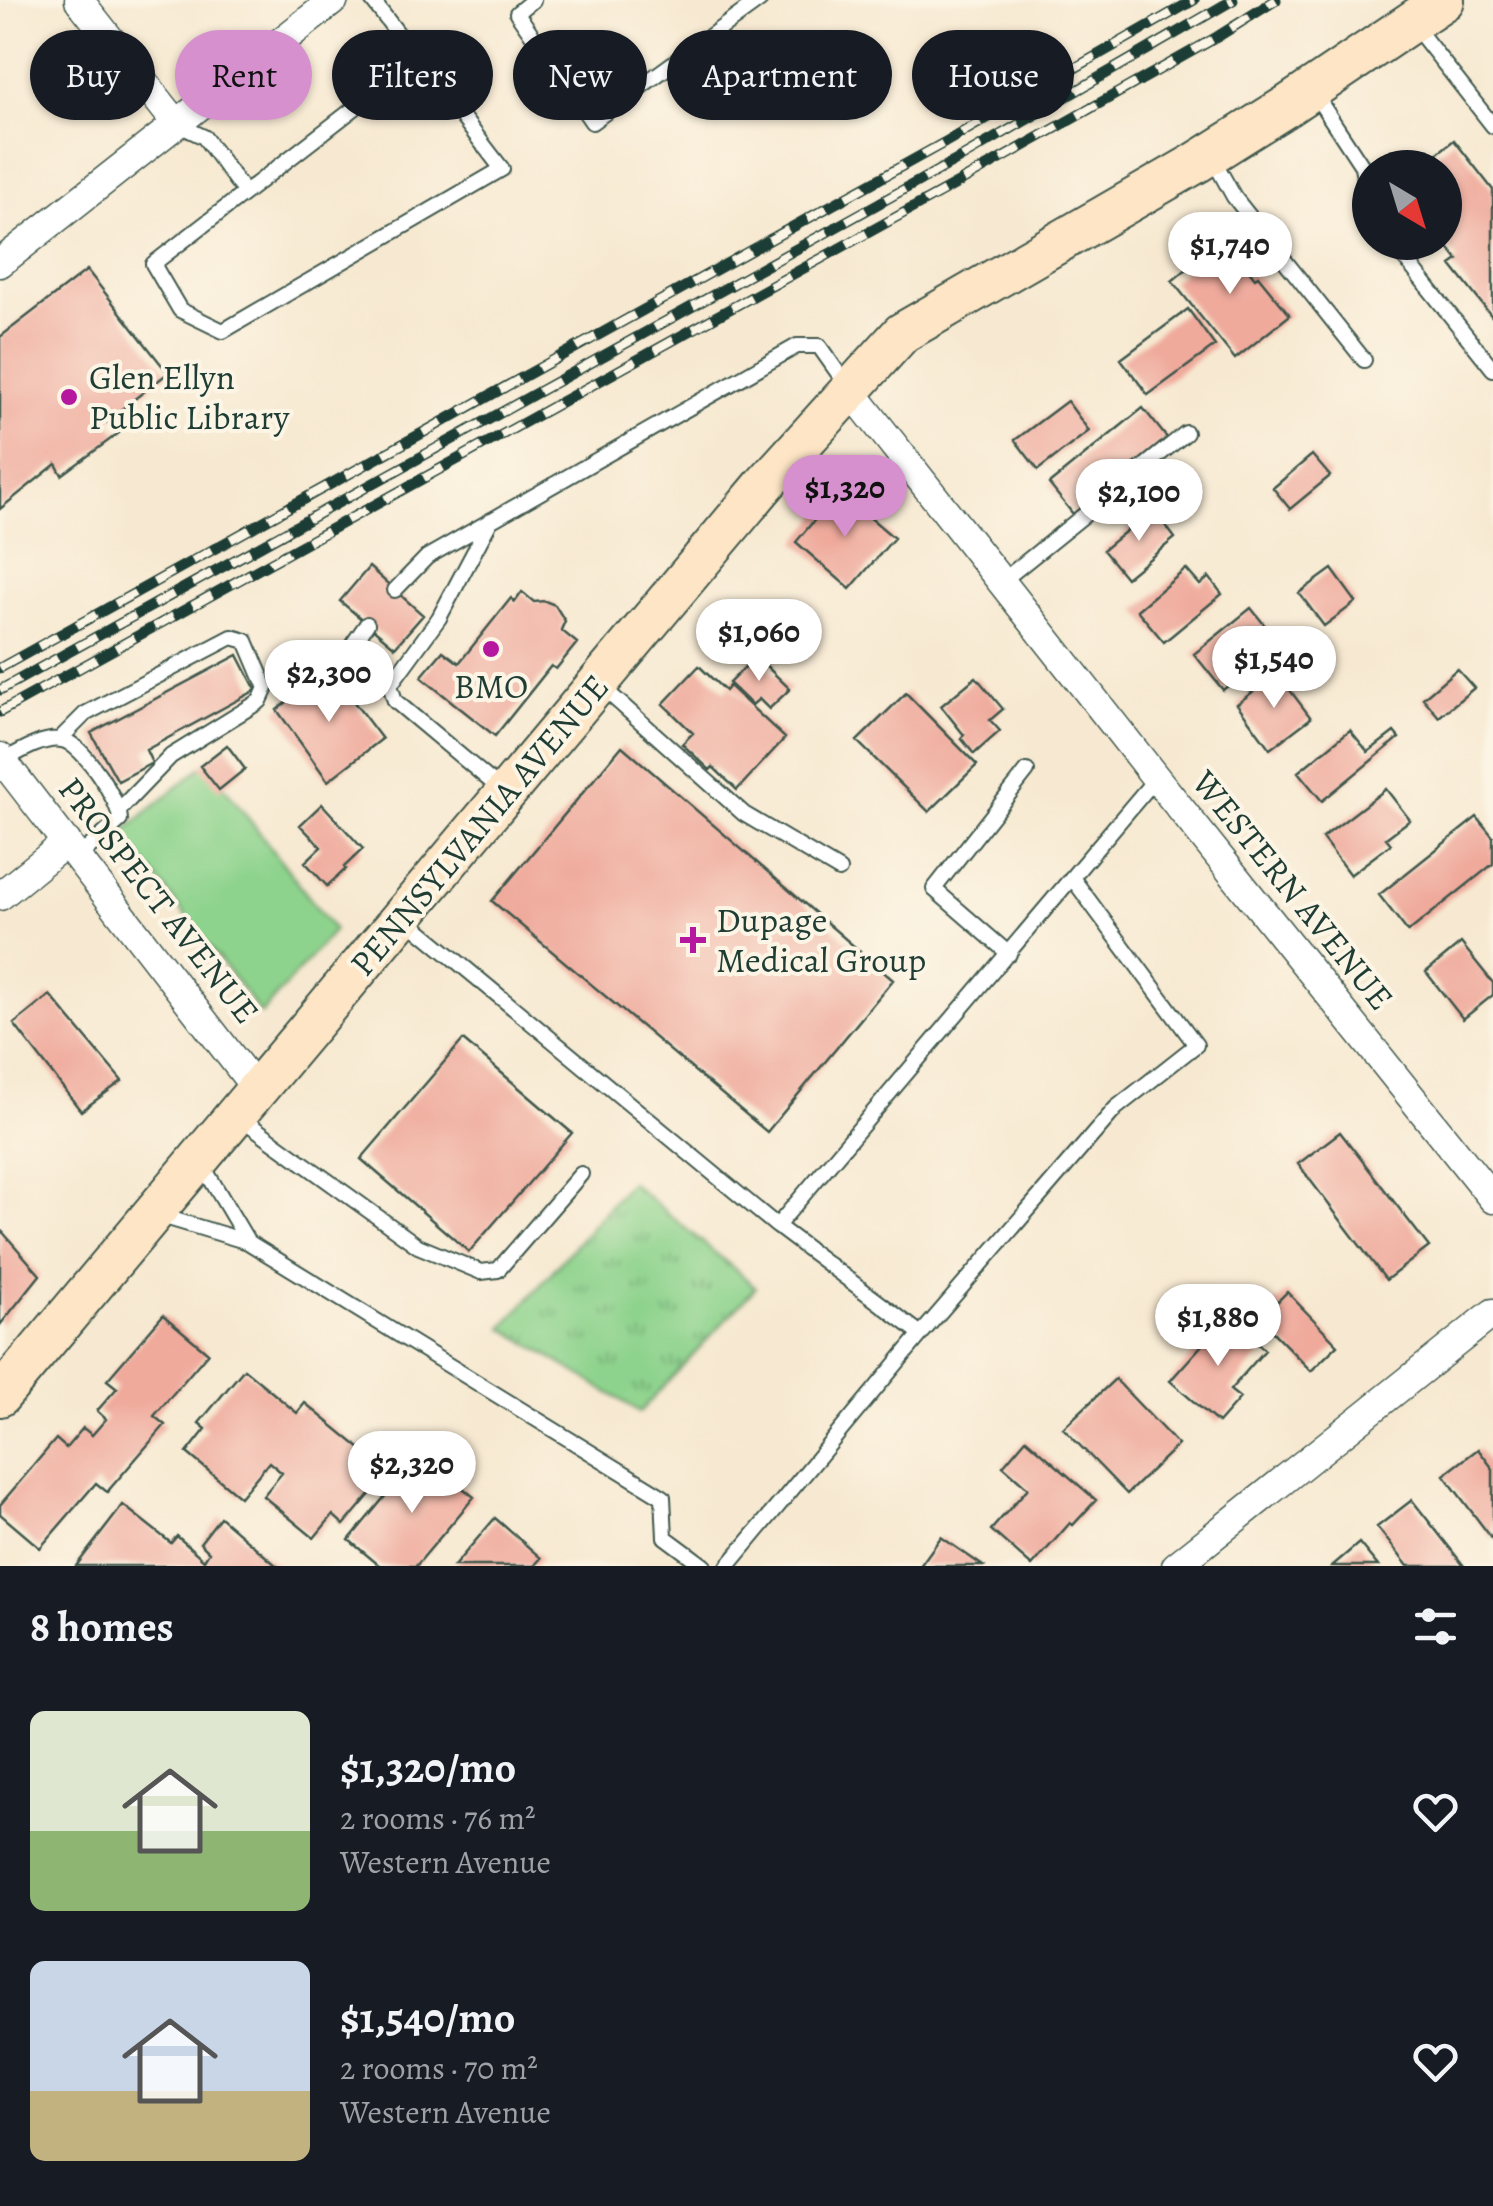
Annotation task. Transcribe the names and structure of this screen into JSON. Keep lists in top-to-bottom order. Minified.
{"streets":{"street":["PENNSYLVANIA AVENUE","WESTERN AVENUE","PROSPECT AVENUE"]},"crossings":[["PENNSYLVANIA AVENUE","WESTERN AVENUE"],["PENNSYLVANIA AVENUE","PROSPECT AVENUE"]],"places":{"other":["Glen Ellyn Public Library","BMO"],"health":["Dupage Medical Group"]},"north":"bottom right","page":{"chip":["Buy","Rent","Filters","New","Apartment","House"],"price":["$1,740","$1,320","$2,100","$1,060","$1,540","$2,300","$1,880","$2,320"],"heading":"8 homes","list":[{"name":"$1,320/mo","note":"2 rooms · 76 m² · Western Avenue"},{"name":"$1,540/mo","note":"2 rooms · 70 m² · Western Avenue"}]}}
